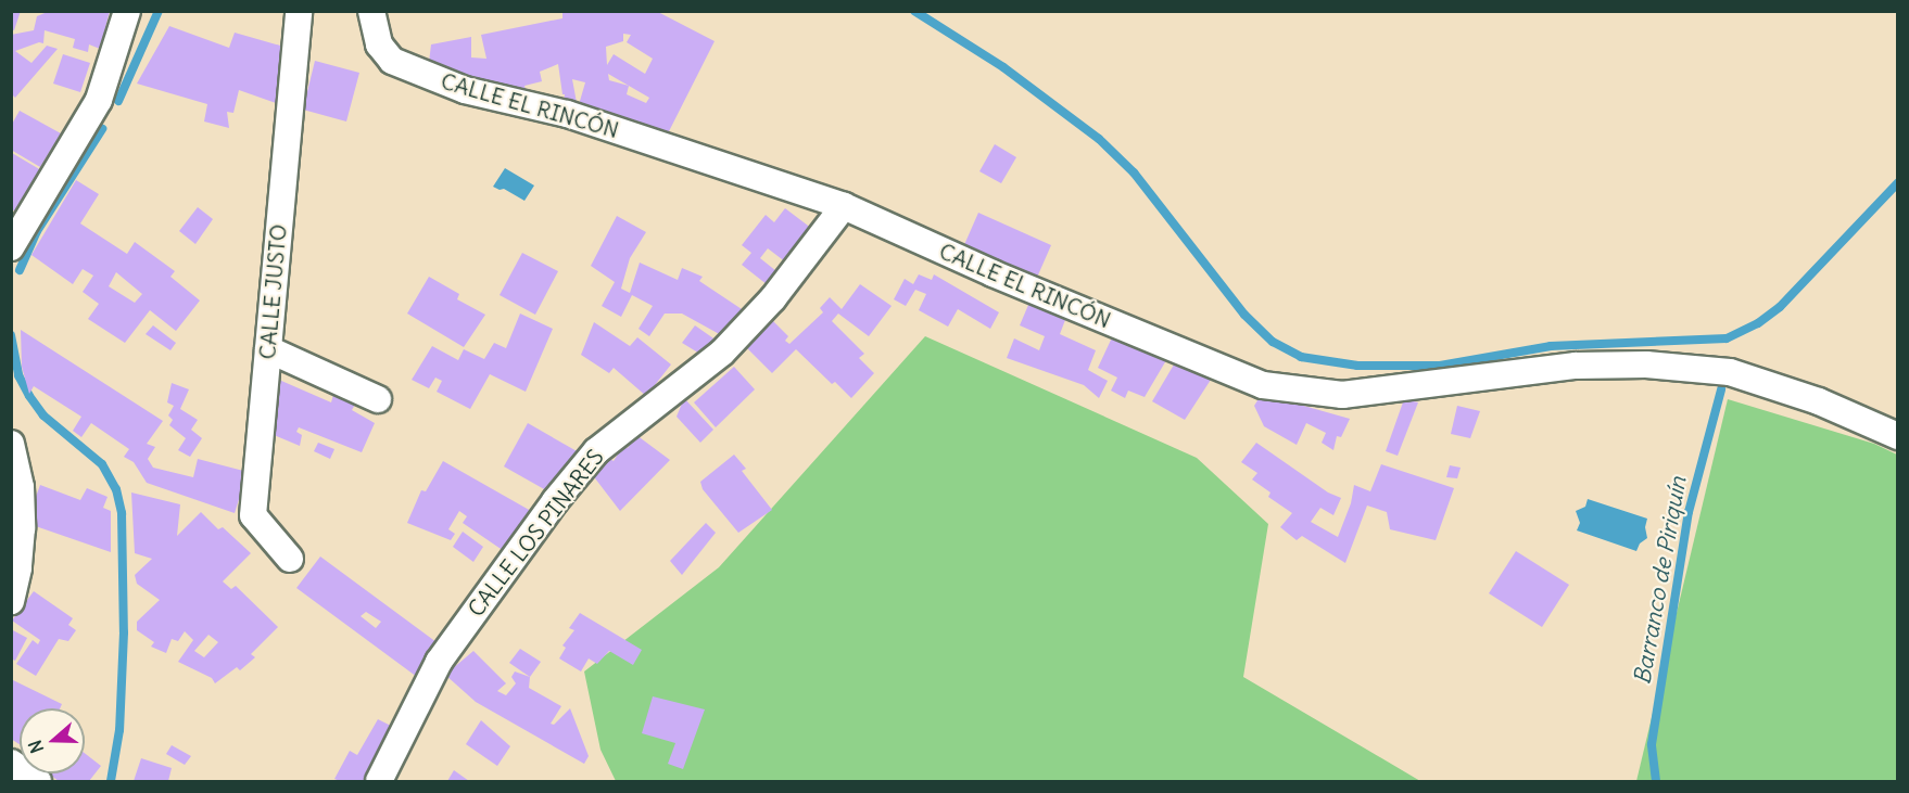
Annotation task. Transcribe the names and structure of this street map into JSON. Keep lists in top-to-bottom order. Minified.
{"streets":{"street":["CALLE EL RINCÓN","CALLE JUSTO","CALLE LOS PINARES"]},"crossings":[["CALLE EL RINCÓN","CALLE LOS PINARES"]],"water":["Barranco de Piriquín"],"north":"left"}
